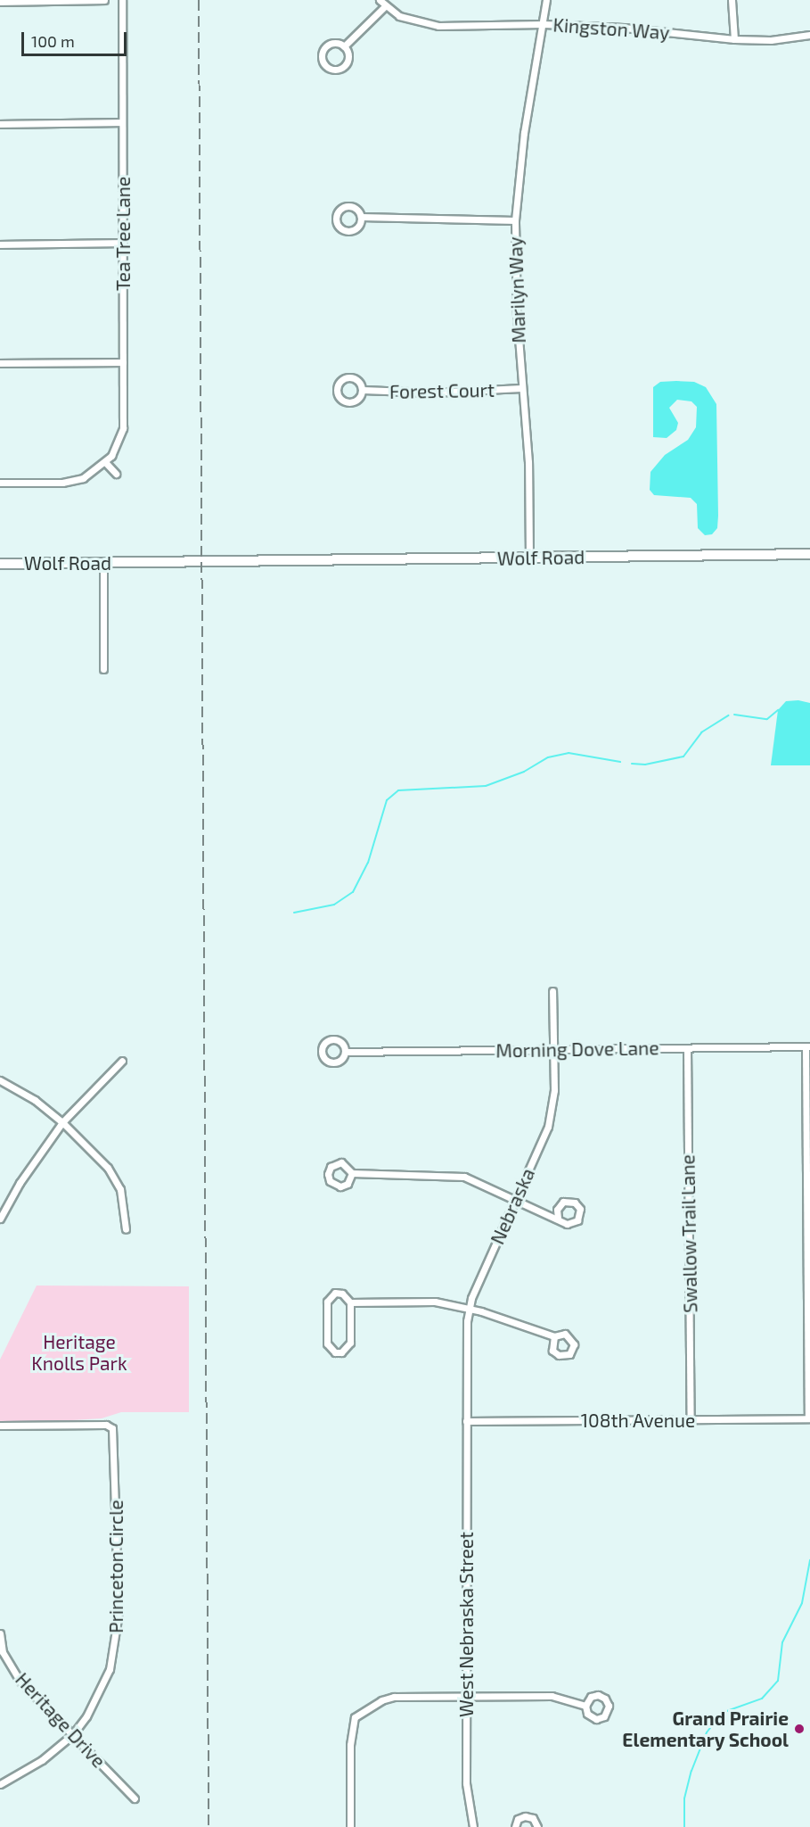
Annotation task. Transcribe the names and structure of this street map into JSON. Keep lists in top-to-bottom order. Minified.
{"streets":{"main road":["Wolf Road"],"street":["Kingston Way","Tea Tree Lane","Marilyn Way","Forest Court","Morning Dove Lane","Nebraska","Swallow Trail Lane","108th Avenue","Princeton Circle","West Nebraska Street","Heritage Drive"]},"crossings":[["Kingston Way","Marilyn Way"],["Marilyn Way","Forest Court"],["Marilyn Way","Wolf Road"],["Morning Dove Lane","Nebraska"],["Morning Dove Lane","Swallow Trail Lane"],["Nebraska","108th Avenue"],["Nebraska","West Nebraska Street"],["Swallow Trail Lane","108th Avenue"],["108th Avenue","West Nebraska Street"],["Princeton Circle","Heritage Drive"]],"parks":["Heritage Knolls Park"],"places":["Grand Prairie Elementary School"],"scale_bar":"100 m"}
